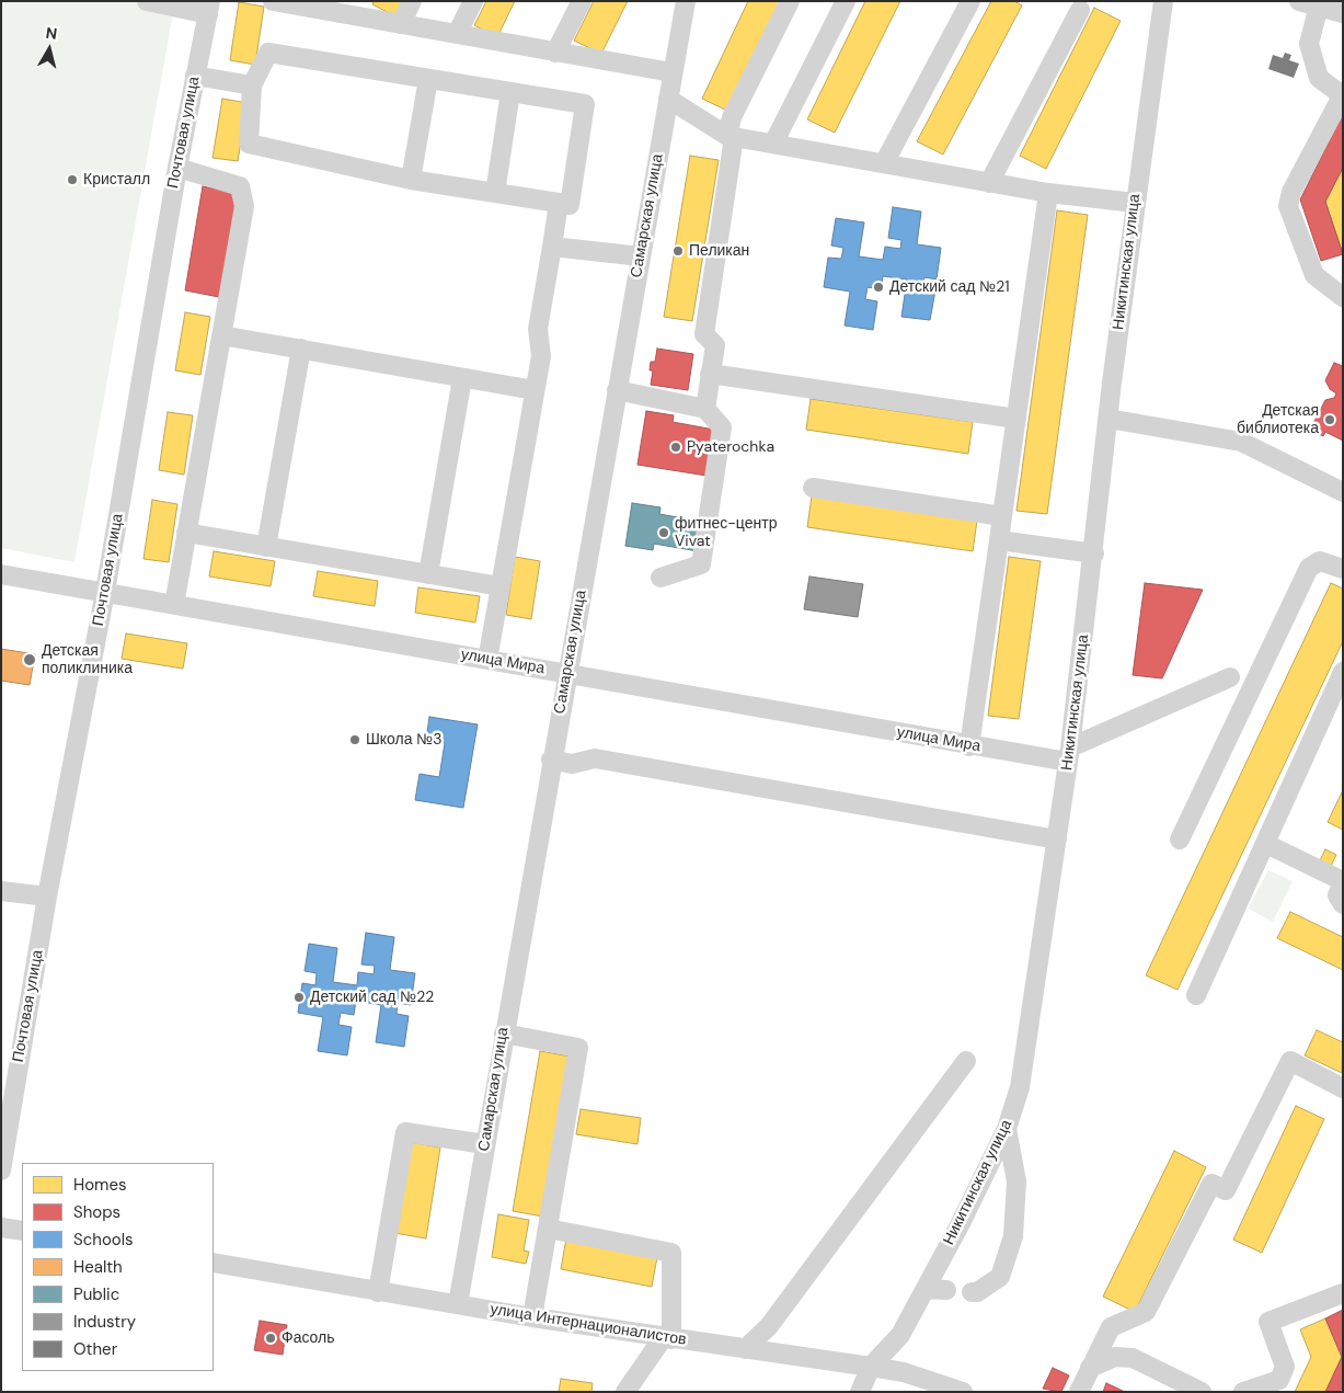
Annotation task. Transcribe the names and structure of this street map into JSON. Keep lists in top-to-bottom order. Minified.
{"streets":{"street":["Почтовая улица","Самарская улица","Никитинская улица","улица Мира","улица Интернационалистов"]},"crossings":[["Почтовая улица","улица Мира"],["Самарская улица","улица Мира"],["Самарская улица","улица Интернационалистов"],["Никитинская улица","улица Мира"],["Никитинская улица","улица Интернационалистов"]],"places":["Кристалл","Пеликан","Детский сад №21","Детская библиотека","Pyaterochka","фитнес-центр Vivat","Детская поликлиника","Школа №3","Детский сад №22","Фасоль"],"legend":["Homes","Shops","Schools","Health","Public","Industry","Other"],"north":"top"}
